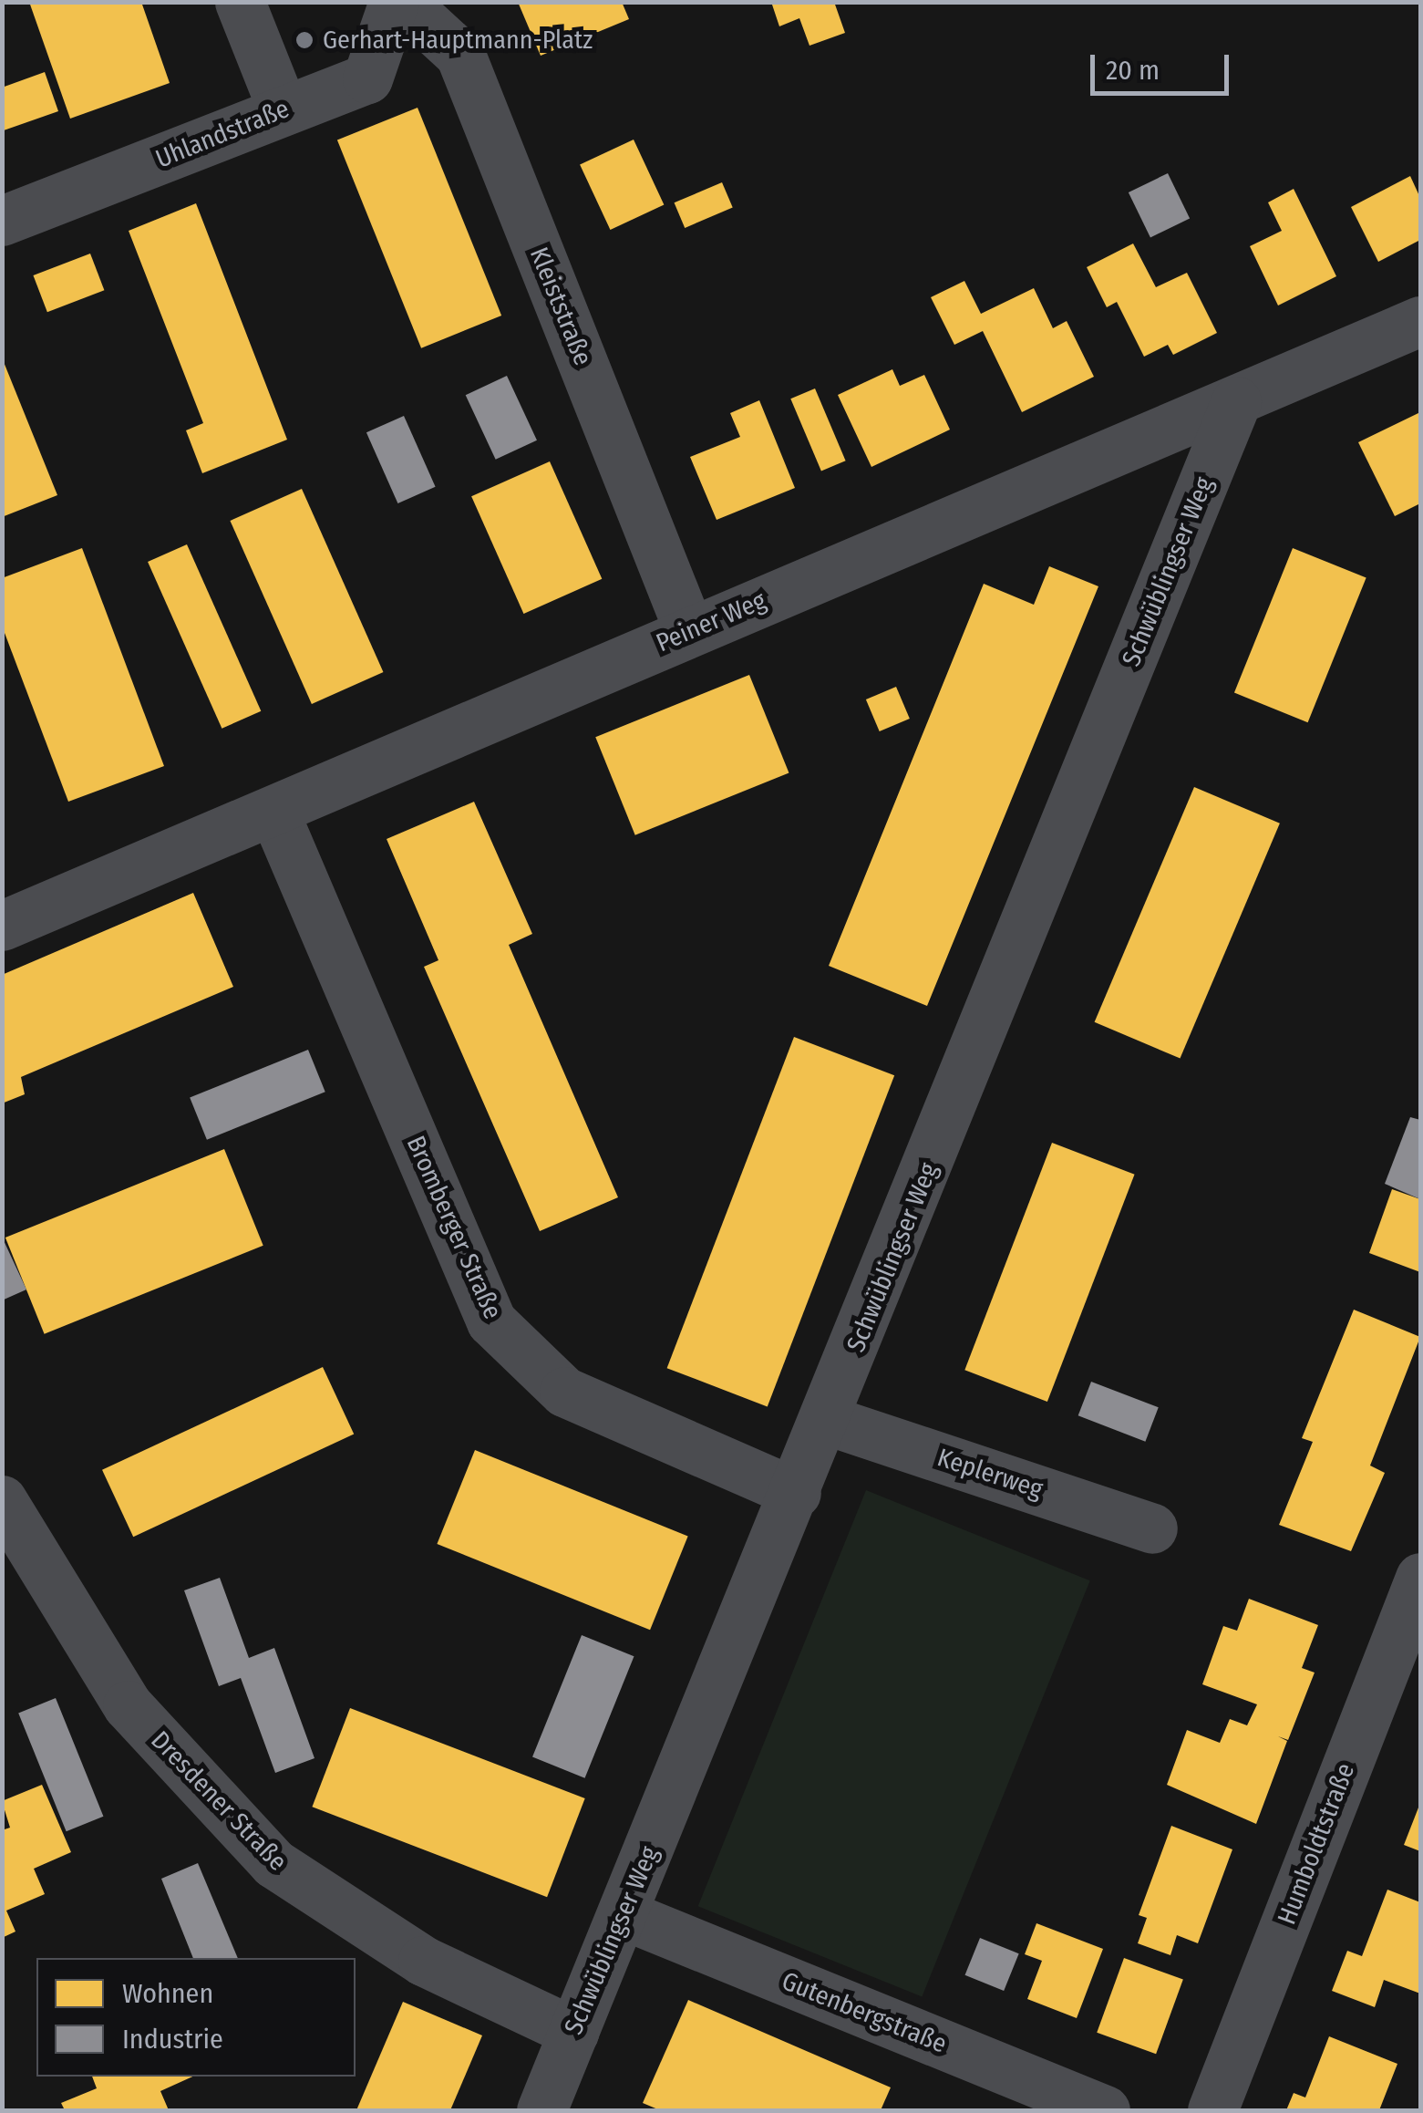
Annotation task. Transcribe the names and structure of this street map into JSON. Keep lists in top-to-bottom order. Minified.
{"streets":{"street":["Uhlandstraße","Kleiststraße","Schwüblingser Weg","Peiner Weg","Bromberger Straße","Keplerweg","Dresdener Straße","Humboldtstraße","Gutenbergstraße"]},"crossings":[["Kleiststraße","Peiner Weg"],["Schwüblingser Weg","Peiner Weg"],["Schwüblingser Weg","Bromberger Straße"],["Schwüblingser Weg","Keplerweg"],["Schwüblingser Weg","Dresdener Straße"],["Schwüblingser Weg","Gutenbergstraße"],["Peiner Weg","Bromberger Straße"]],"places":["Gerhart-Hauptmann-Platz"],"legend":["Wohnen","Industrie"],"scale_bar":"20 m"}
